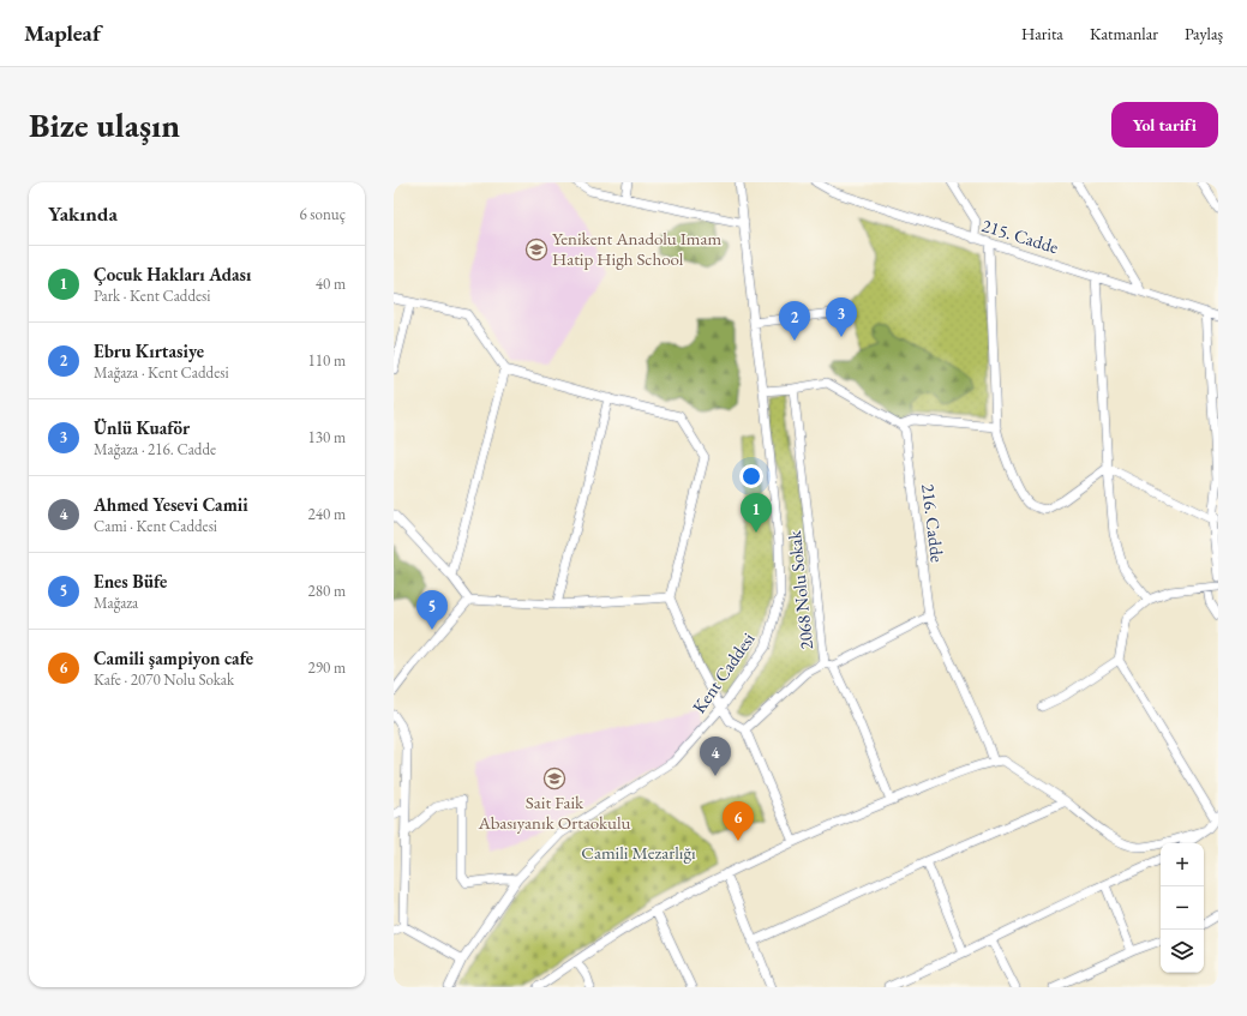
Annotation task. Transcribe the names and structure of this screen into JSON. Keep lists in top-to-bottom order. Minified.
{"streets":{"street":["215. Cadde","216. Cadde","2068 Nolu Sokak","Kent Caddesi"]},"parks":["Camili Mezarlığı"],"places":{"school or university":["Yenikent Anadolu Imam Hatip High School","Sait Faik Abasıyanık Ortaokulu"]},"page":{"header":"Mapleaf","nav":["Harita","Katmanlar","Paylaş"],"buttons":"Yol tarifi","title":"Bize ulaşın","heading":["Yakında","6 sonuç"],"list":[{"mark":"1","name":"Çocuk Hakları Adası","note":"Park · Kent Caddesi","value":"40 m"},{"mark":"2","name":"Ebru Kırtasiye","note":"Mağaza · Kent Caddesi","value":"110 m"},{"mark":"3","name":"Ünlü Kuaför","note":"Mağaza · 216. Cadde","value":"130 m"},{"mark":"4","name":"Ahmed Yesevi Camii","note":"Cami · Kent Caddesi","value":"240 m"},{"mark":"5","name":"Enes Büfe","note":"Mağaza","value":"280 m"},{"mark":"6","name":"Camili şampiyon cafe","note":"Kafe · 2070 Nolu Sokak","value":"290 m"}],"pins":["3","2","1","5","4","6"],"map_buttons":["+","−"]}}
